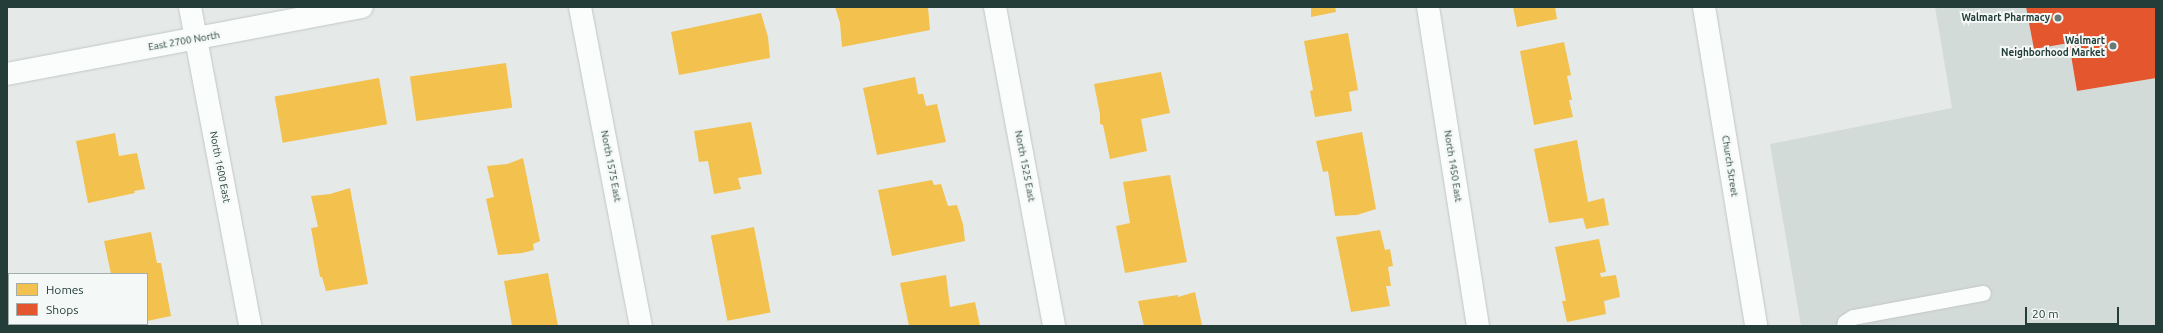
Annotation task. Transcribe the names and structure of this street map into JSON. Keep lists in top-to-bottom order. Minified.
{"streets":{"street":["East 2700 North","North 1575 East","North 1525 East","North 1450 East","Church Street","North 1600 East"]},"crossings":[["East 2700 North","North 1600 East"]],"places":["Walmart Pharmacy","Walmart Neighborhood Market"],"legend":["Homes","Shops"],"scale_bar":"20 m"}
